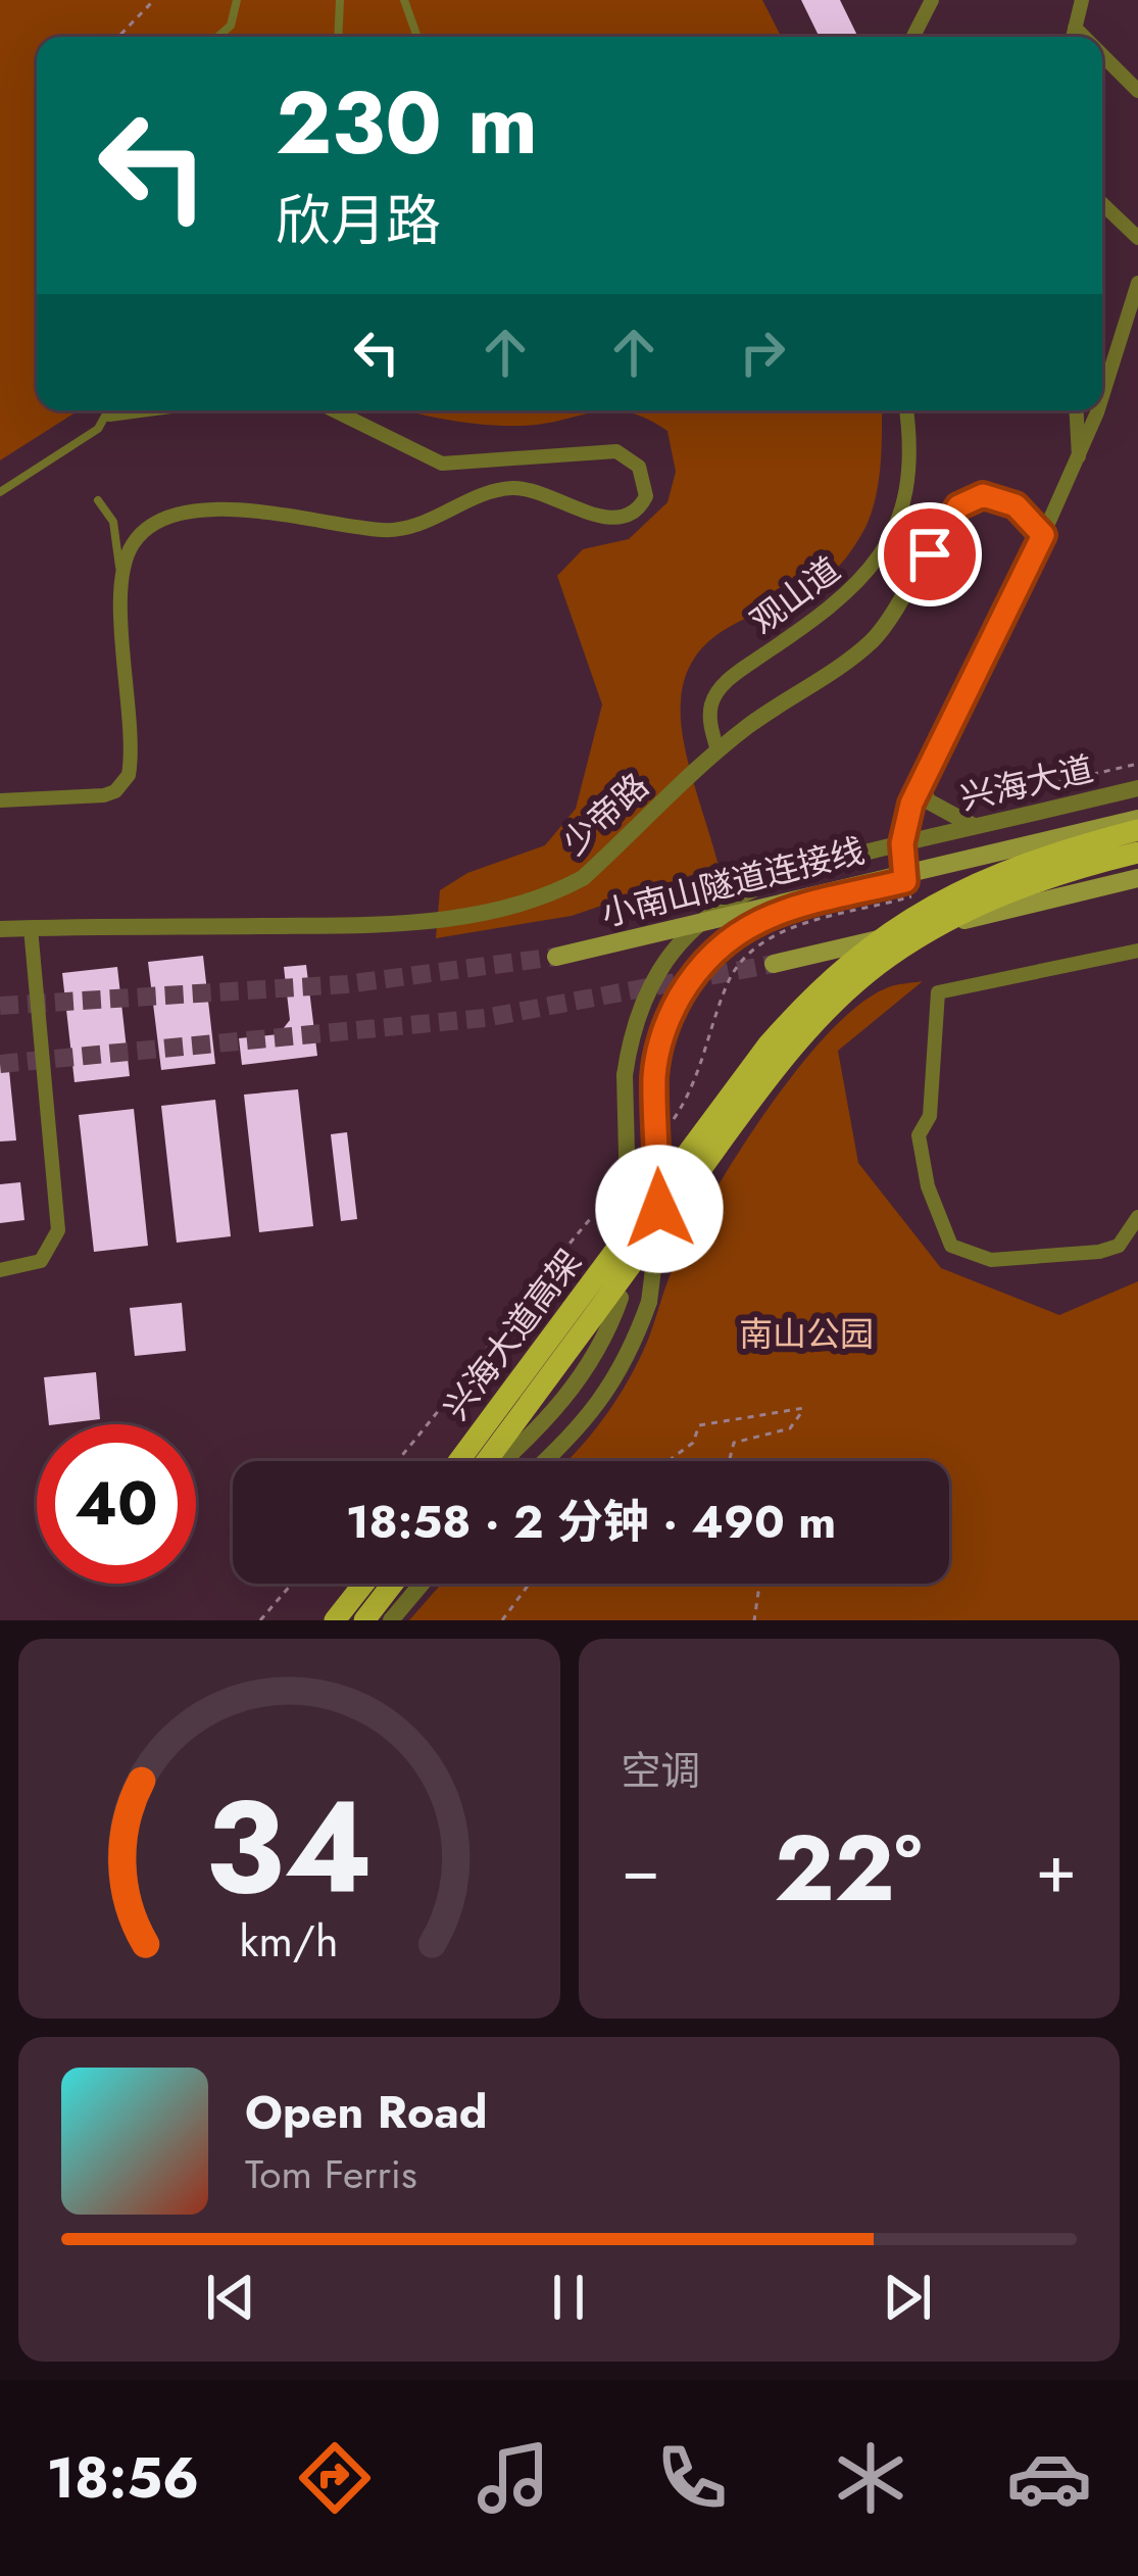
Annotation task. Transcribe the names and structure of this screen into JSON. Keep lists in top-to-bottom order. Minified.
{"streets":{"main road":["小南山隧道连接线","兴海大道高架"],"street":["观山道","兴海大道","少帝路"]},"crossings":[["观山道","少帝路"],["兴海大道","兴海大道高架"]],"parks":["南山公园"],"page":{"turn":["230 m","欣月路"],"limit":"40","trip":"18:58 · 2 分钟 · 490 m","tile":"空调","heat":["−","22°","+"],"song":["Open Road","Tom Ferris"],"tabs":"18:56","gauge":["34","km/h"]}}
